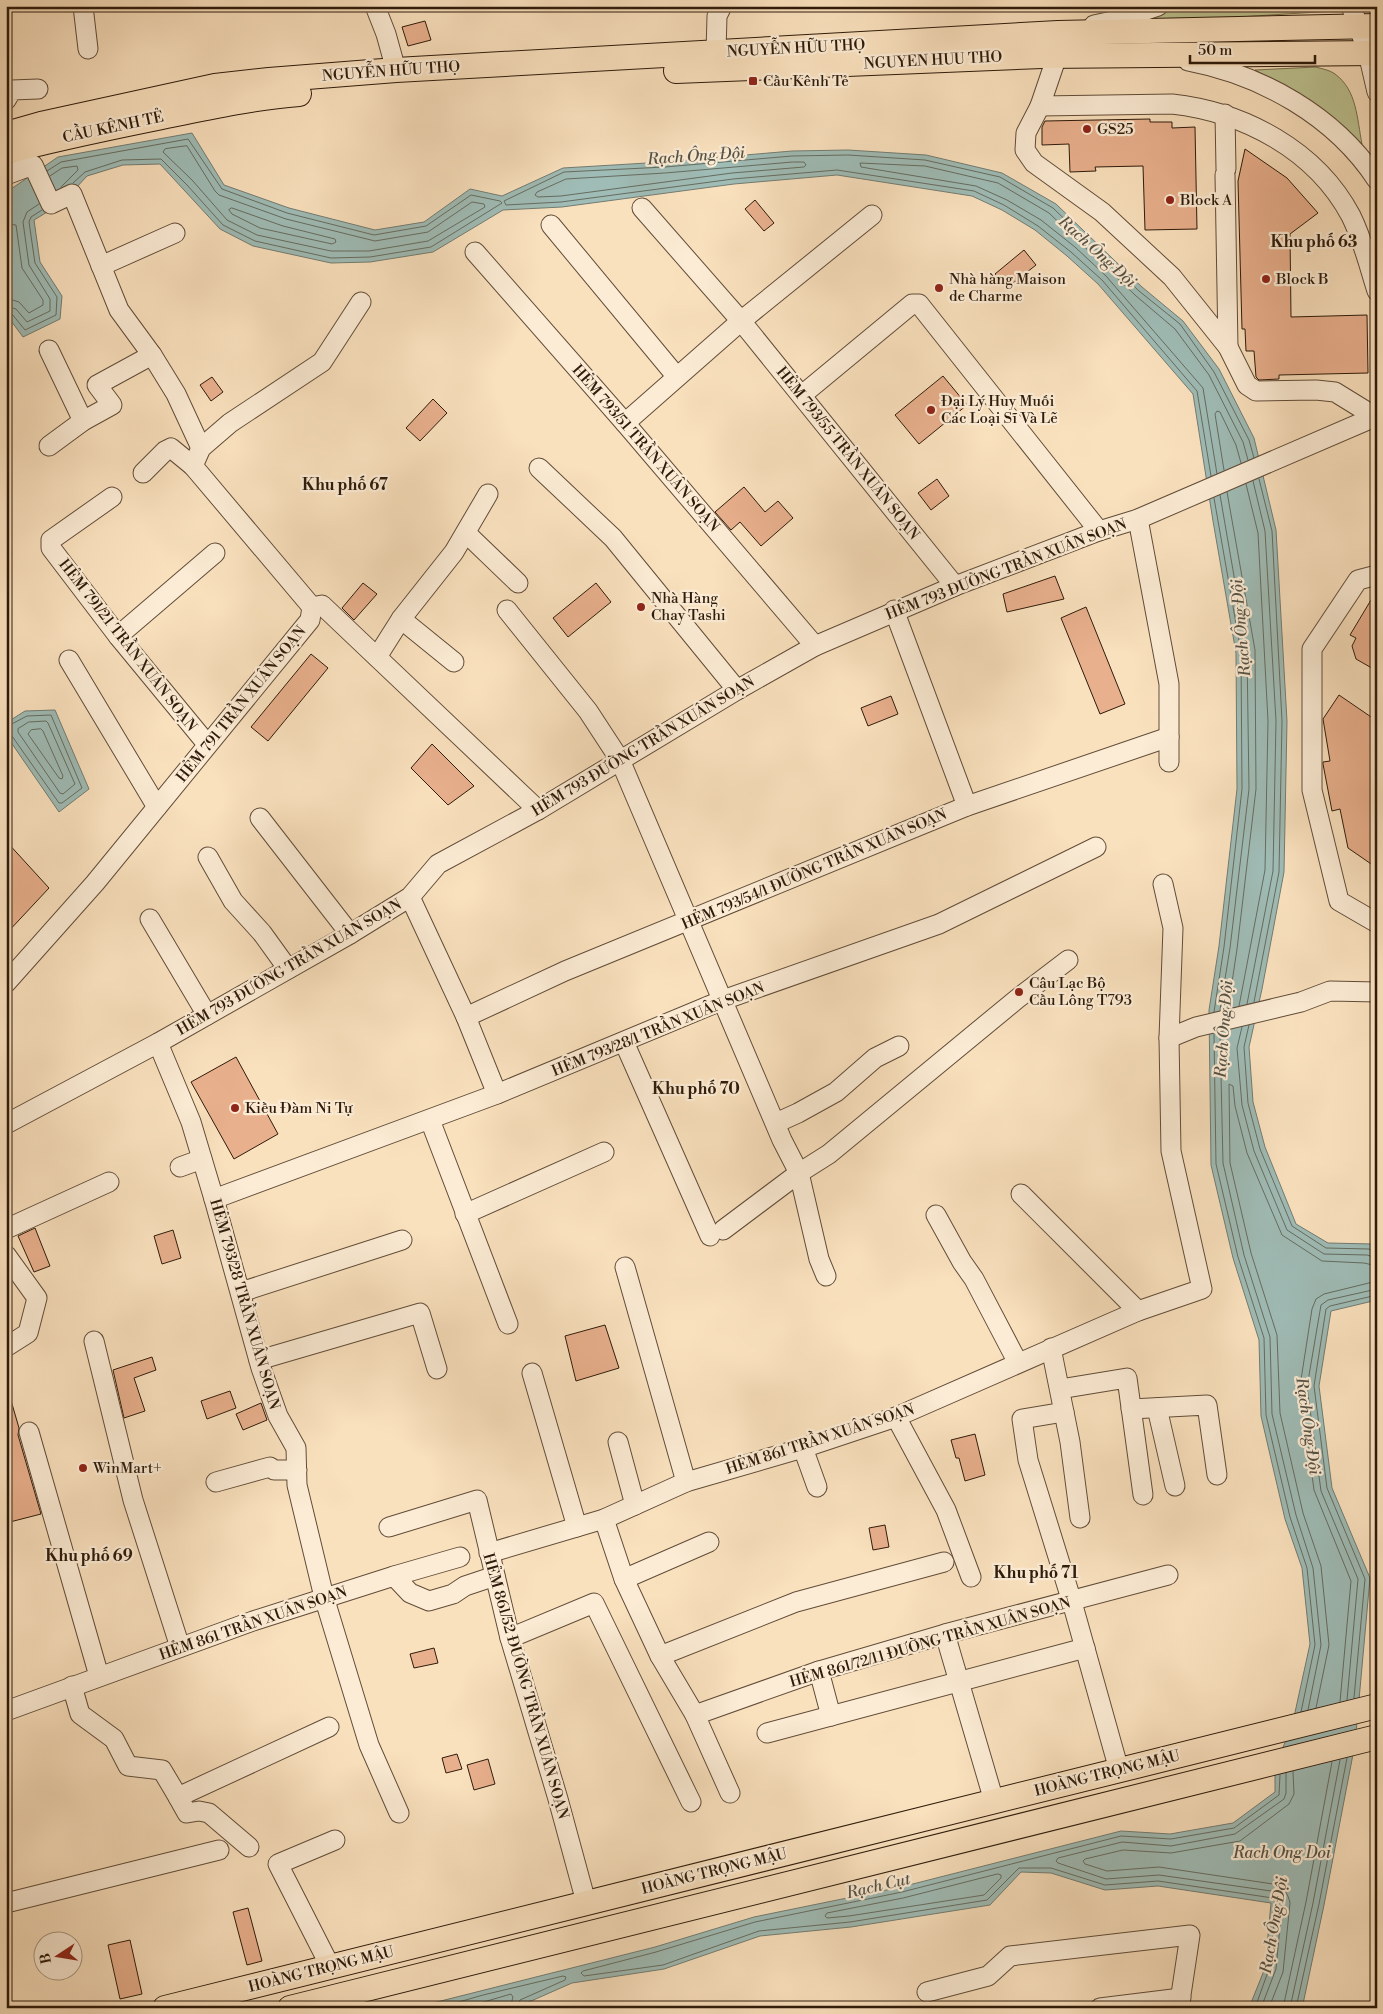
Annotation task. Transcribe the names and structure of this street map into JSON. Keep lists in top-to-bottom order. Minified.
{"streets":{"main road":["NGUYỄN HỮU THỌ","NGUYEN HUU THO","CẦU KÊNH TẺ","HOÀNG TRỌNG MẬU"],"street":["HẺM 793/51 TRẦN XUÂN SOẠN","HẺM 793/55 TRẦN XUÂN SOẠN","HẺM 793 ĐƯỜNG TRẦN XUÂN SOẠN","HẺM 791/21 TRẦN XUÂN SOẠN","HẺM 791 TRẦN XUÂN SOẠN","HẺM 793/54/1 ĐƯỜNG TRẦN XUÂN SOẠN","HẺM 793/28/1 TRẦN XUÂN SOẠN","HẺM 793/28 TRẦN XUÂN SOẠN","HẺM 861 TRẦN XUÂN SOẠN","HẺM 861/72/11 ĐƯỜNG TRẦN XUÂN SOẠN","HẺM 861/52 ĐƯỜNG TRẦN XUÂN SOẠN"]},"crossings":[["NGUYỄN HỮU THỌ","NGUYEN HUU THO"],["NGUYỄN HỮU THỌ","CẦU KÊNH TẺ"],["NGUYEN HUU THO","CẦU KÊNH TẺ"],["HẺM 793/51 TRẦN XUÂN SOẠN","HẺM 793 ĐƯỜNG TRẦN XUÂN SOẠN"],["HẺM 793/55 TRẦN XUÂN SOẠN","HẺM 793 ĐƯỜNG TRẦN XUÂN SOẠN"],["HẺM 793 ĐƯỜNG TRẦN XUÂN SOẠN","HẺM 793/28 TRẦN XUÂN SOẠN"],["HẺM 791/21 TRẦN XUÂN SOẠN","HẺM 791 TRẦN XUÂN SOẠN"],["HẺM 793/28/1 TRẦN XUÂN SOẠN","HẺM 793/28 TRẦN XUÂN SOẠN"],["HẺM 793/28 TRẦN XUÂN SOẠN","HẺM 861 TRẦN XUÂN SOẠN"],["HẺM 861 TRẦN XUÂN SOẠN","HẺM 861/52 ĐƯỜNG TRẦN XUÂN SOẠN"],["HẺM 861/52 ĐƯỜNG TRẦN XUÂN SOẠN","HOÀNG TRỌNG MẬU"]],"districts":["Khu phố 63","Khu phố 67","Khu phố 70","Khu phố 69","Khu phố 71"],"water":["Rạch Ông Đội","Rach Ong Doi","Rạch Cụt"],"places":{"transit":["Cầu Kênh Tẻ"],"other":["GS25","Block A","Block B","Nhà hàng Maison de Charme","Đại Lý Huy Muối Các Loại Sĩ Và Lẽ","Nhà Hàng Chay Tashi","Câu Lạc Bộ Cầu Lông T793","Kiều Đàm Ni Tự","WinMart+"]},"scale_bar":"50 m","north":"left"}
